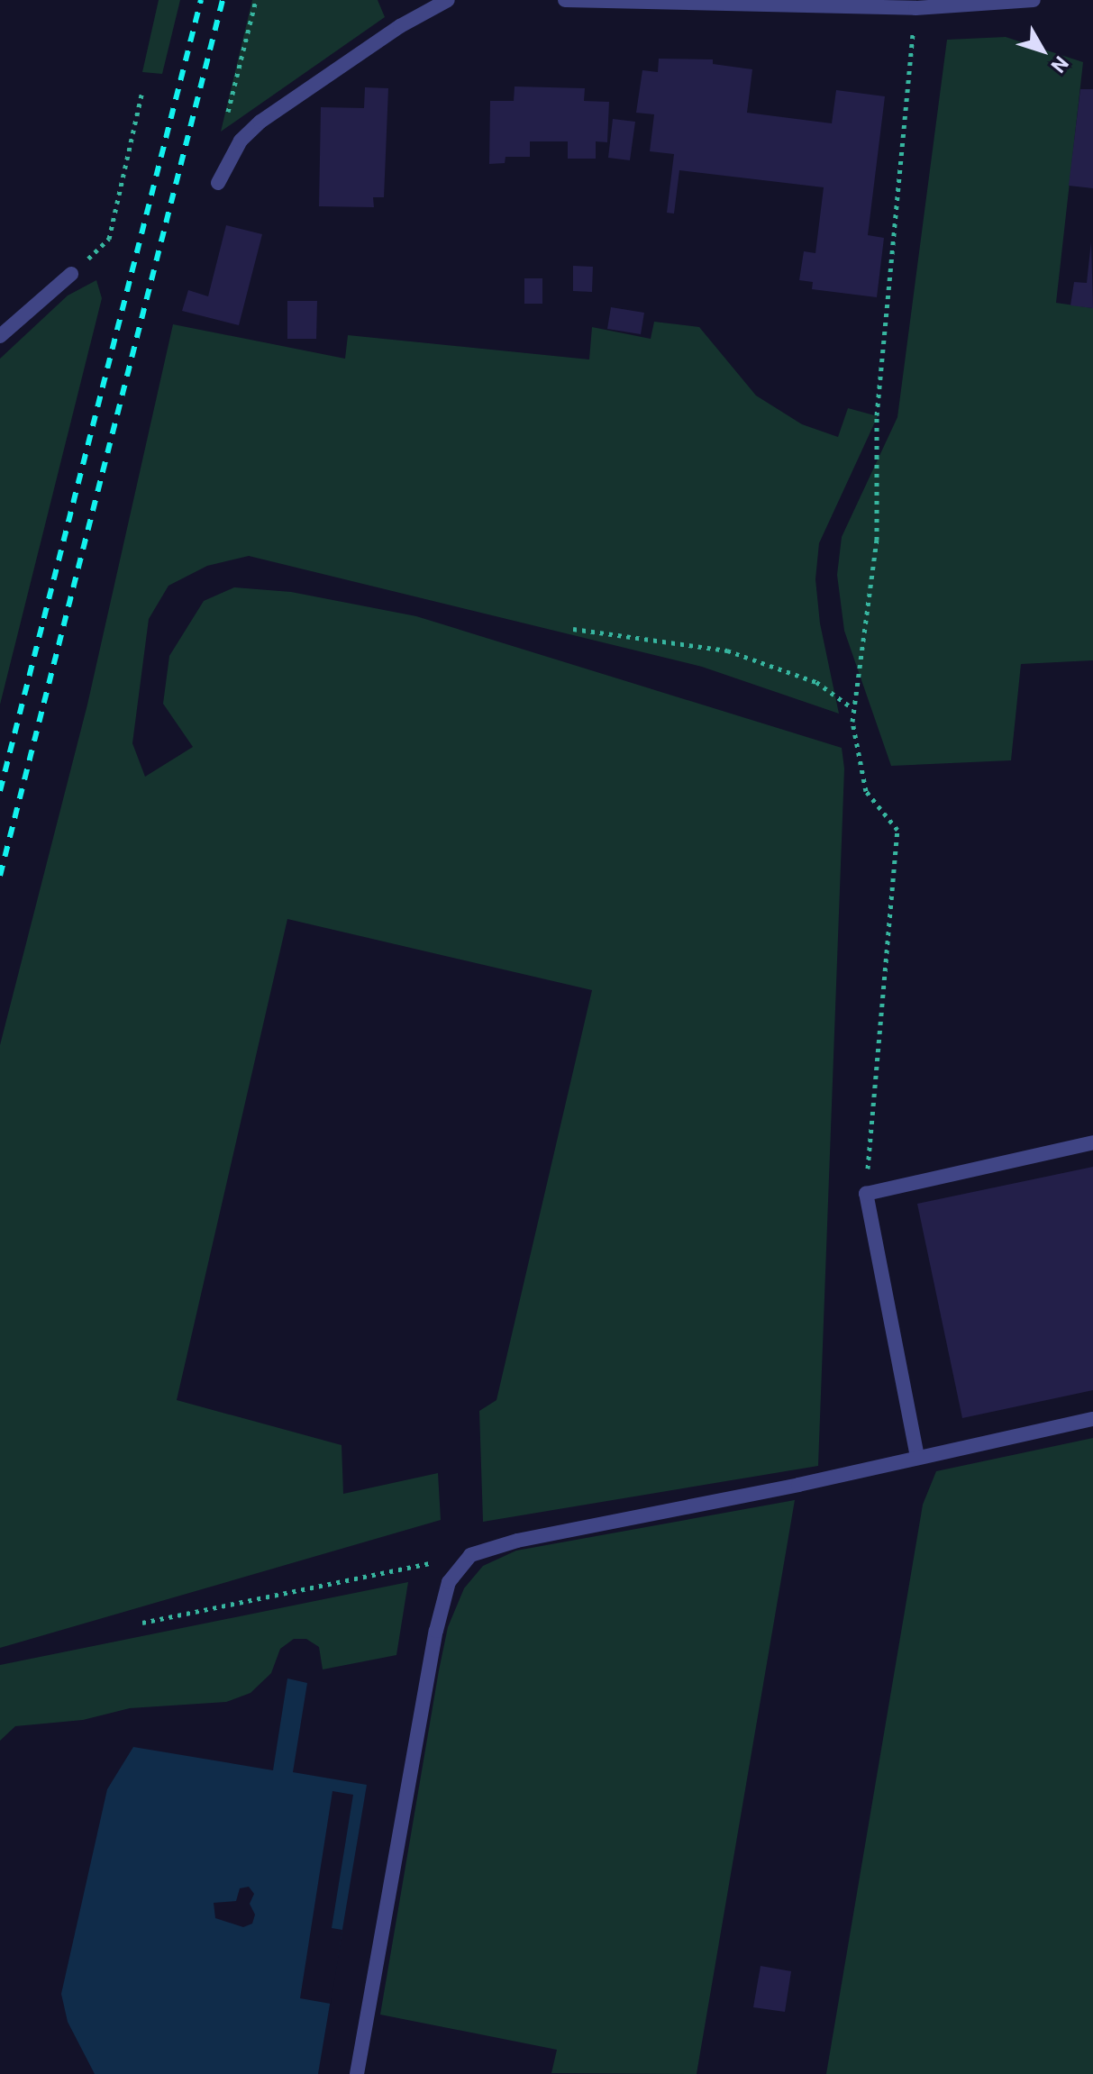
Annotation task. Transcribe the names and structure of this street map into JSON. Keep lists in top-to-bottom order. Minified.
{"north":"bottom right"}
